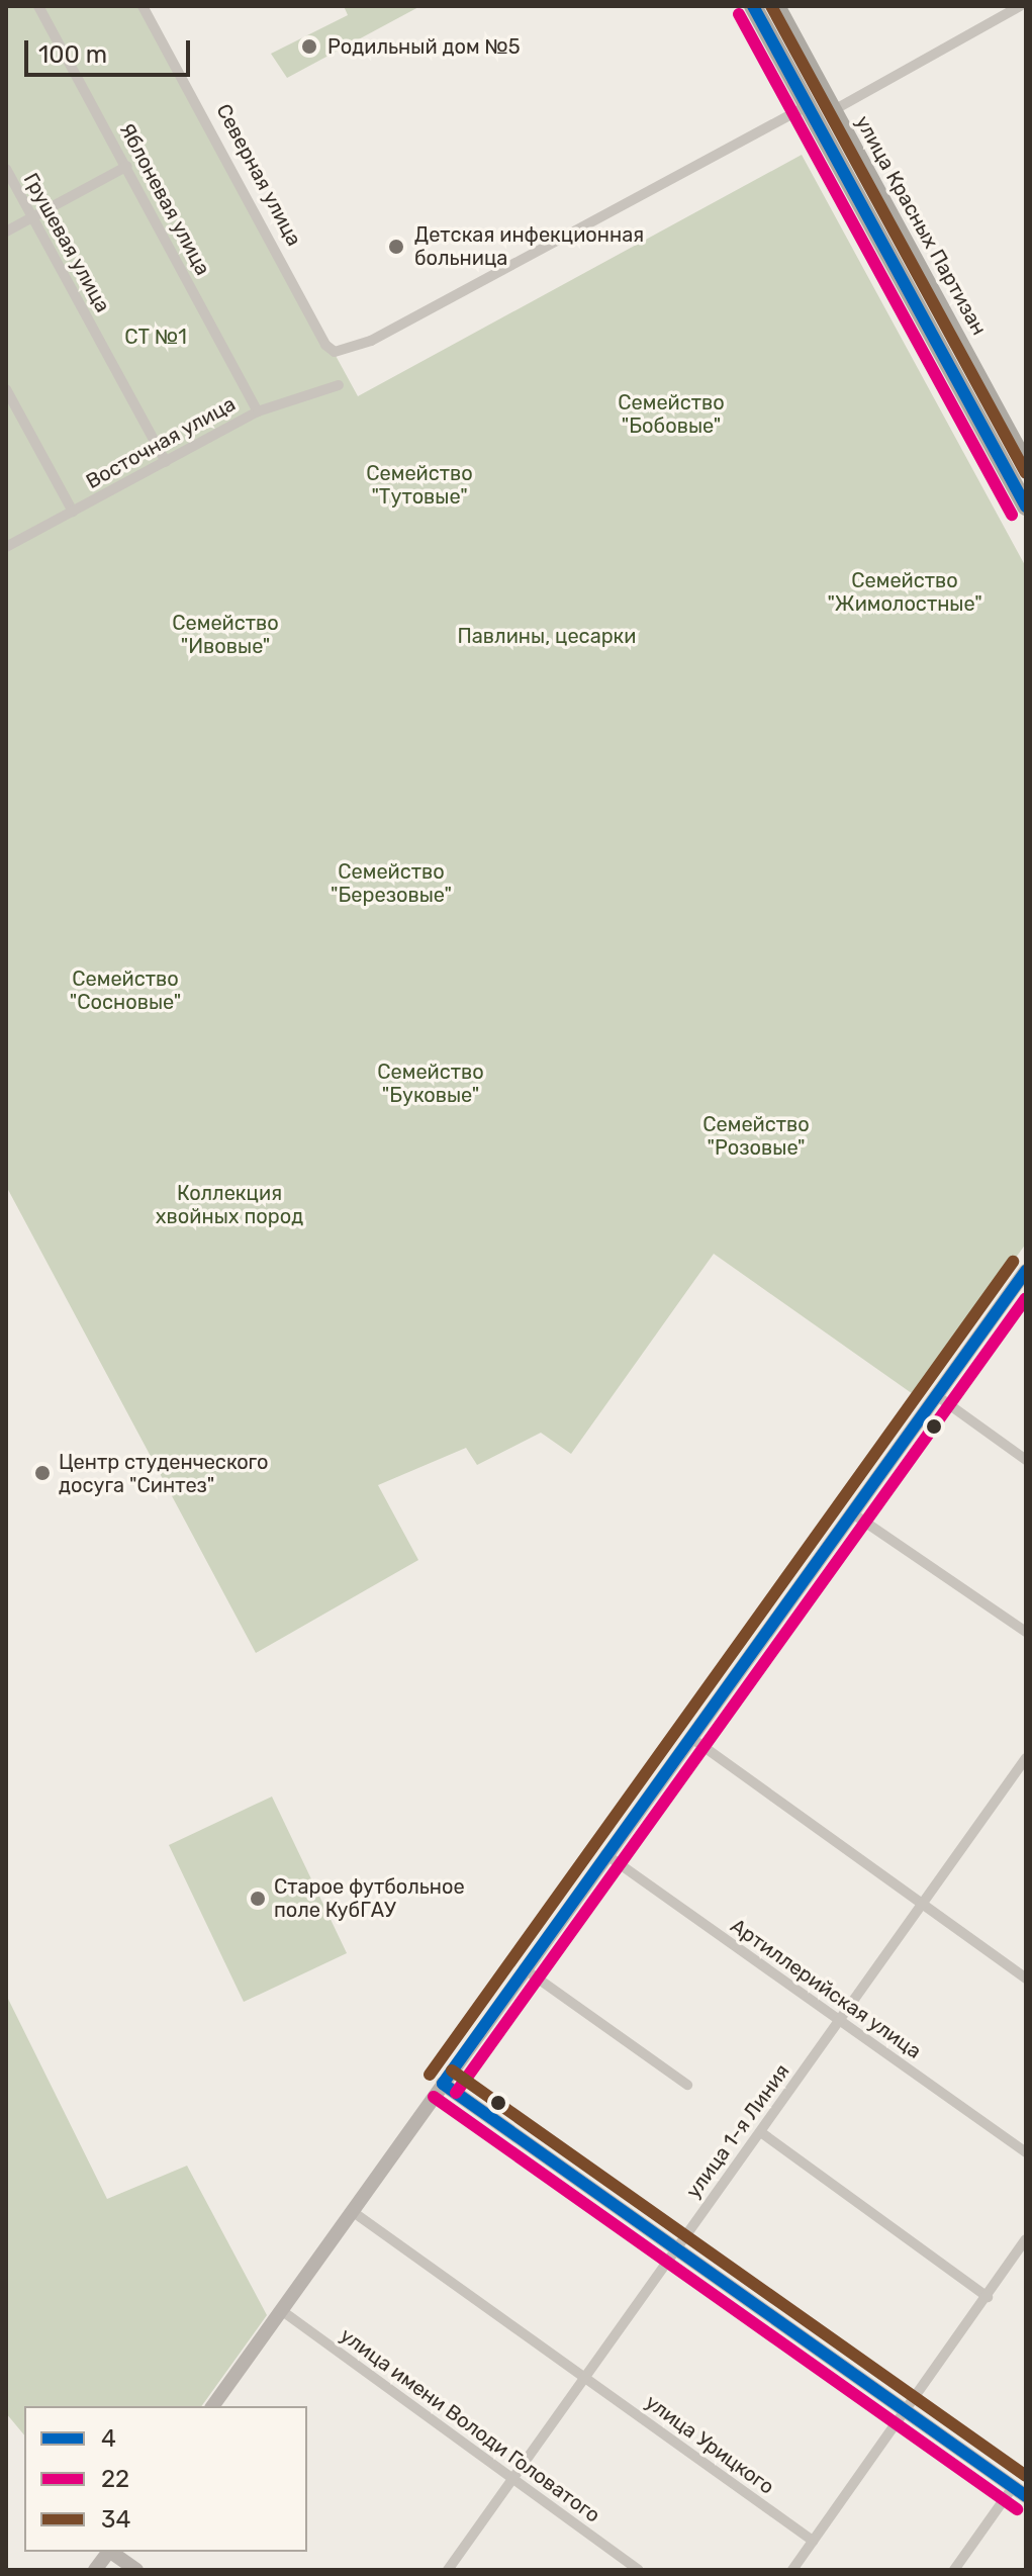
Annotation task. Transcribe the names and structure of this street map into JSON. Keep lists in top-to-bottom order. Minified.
{"streets":{"highway":["улица Красных Партизан"],"street":["Северная улица","Яблоневая улица","Грушевая улица","Восточная улица","Артиллерийская улица","улица 1-я Линия","улица имени Володи Головатого","улица Урицкого"]},"crossings":[["Северная улица","улица Красных Партизан"],["Яблоневая улица","Восточная улица"],["Грушевая улица","Восточная улица"],["Артиллерийская улица","улица 1-я Линия"],["улица 1-я Линия","улица имени Володи Головатого"],["улица 1-я Линия","улица Урицкого"]],"parks":["СТ №1","Семейство \"Бобовые\"","Семейство \"Тутовые\"","Семейство \"Жимолостные\"","Семейство \"Ивовые\"","Павлины, цесарки","Семейство \"Березовые\"","Семейство \"Сосновые\"","Семейство \"Буковые\"","Семейство \"Розовые\"","Коллекция хвойных пород"],"places":["Родильный дом №5","Детская инфекционная больница","Центр студенческого досуга \"Синтез\"","Старое футбольное поле КубГАУ"],"lines":["transit line 4","transit line 34","transit line 22"],"legend":["4","22","34"],"scale_bar":"100 m"}
